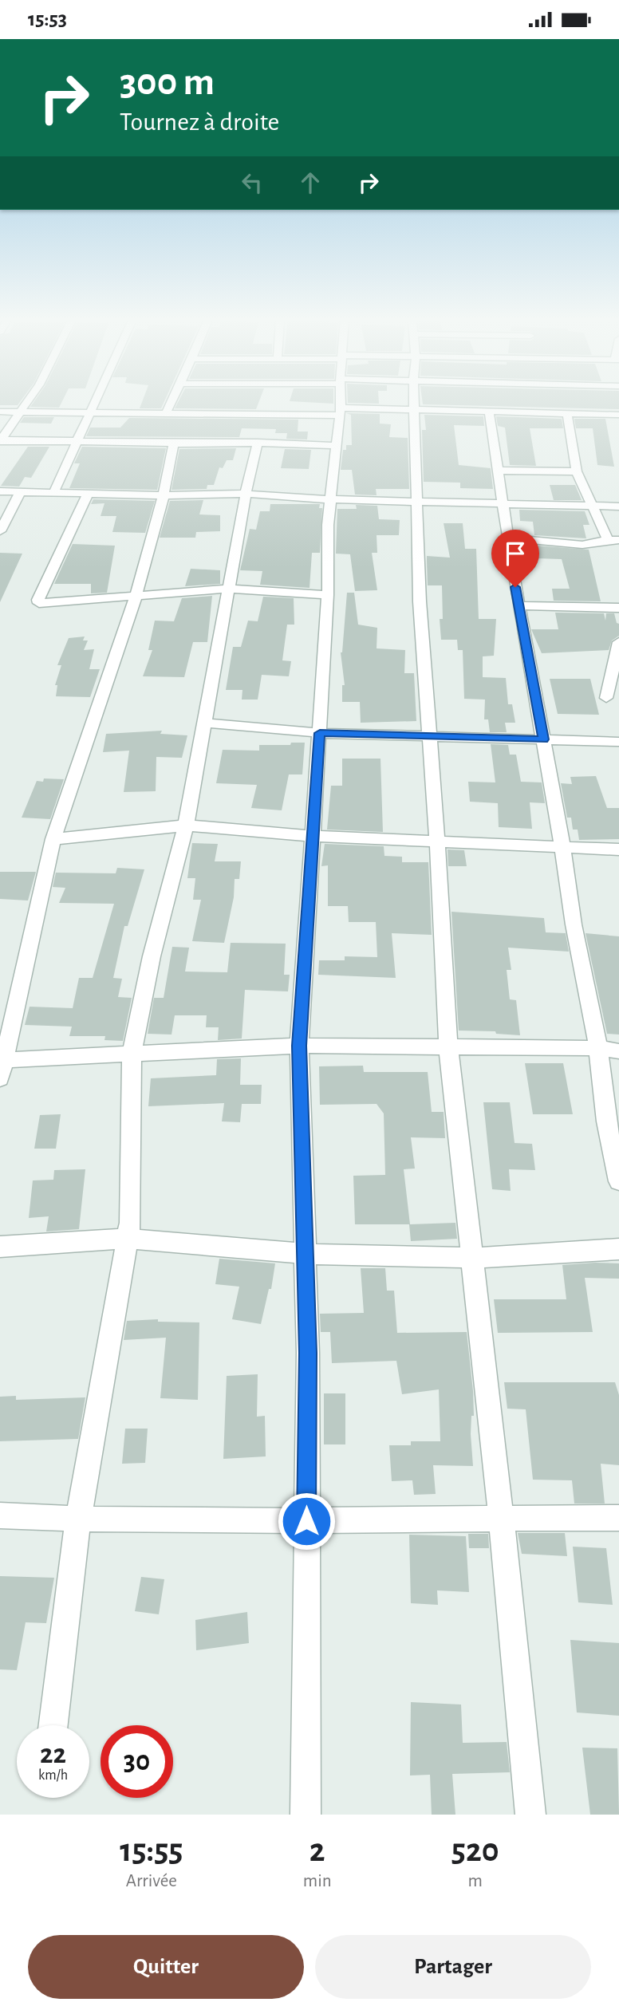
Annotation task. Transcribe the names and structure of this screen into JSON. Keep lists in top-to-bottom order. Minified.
{"page":{"status":"15:53","turn":["300 m","Tournez à droite"],"speed":"22 km/h","limit":"30","eta":["15:55","Arrivée","2","min","520","m"],"buttons":["Quitter","Partager"]}}
